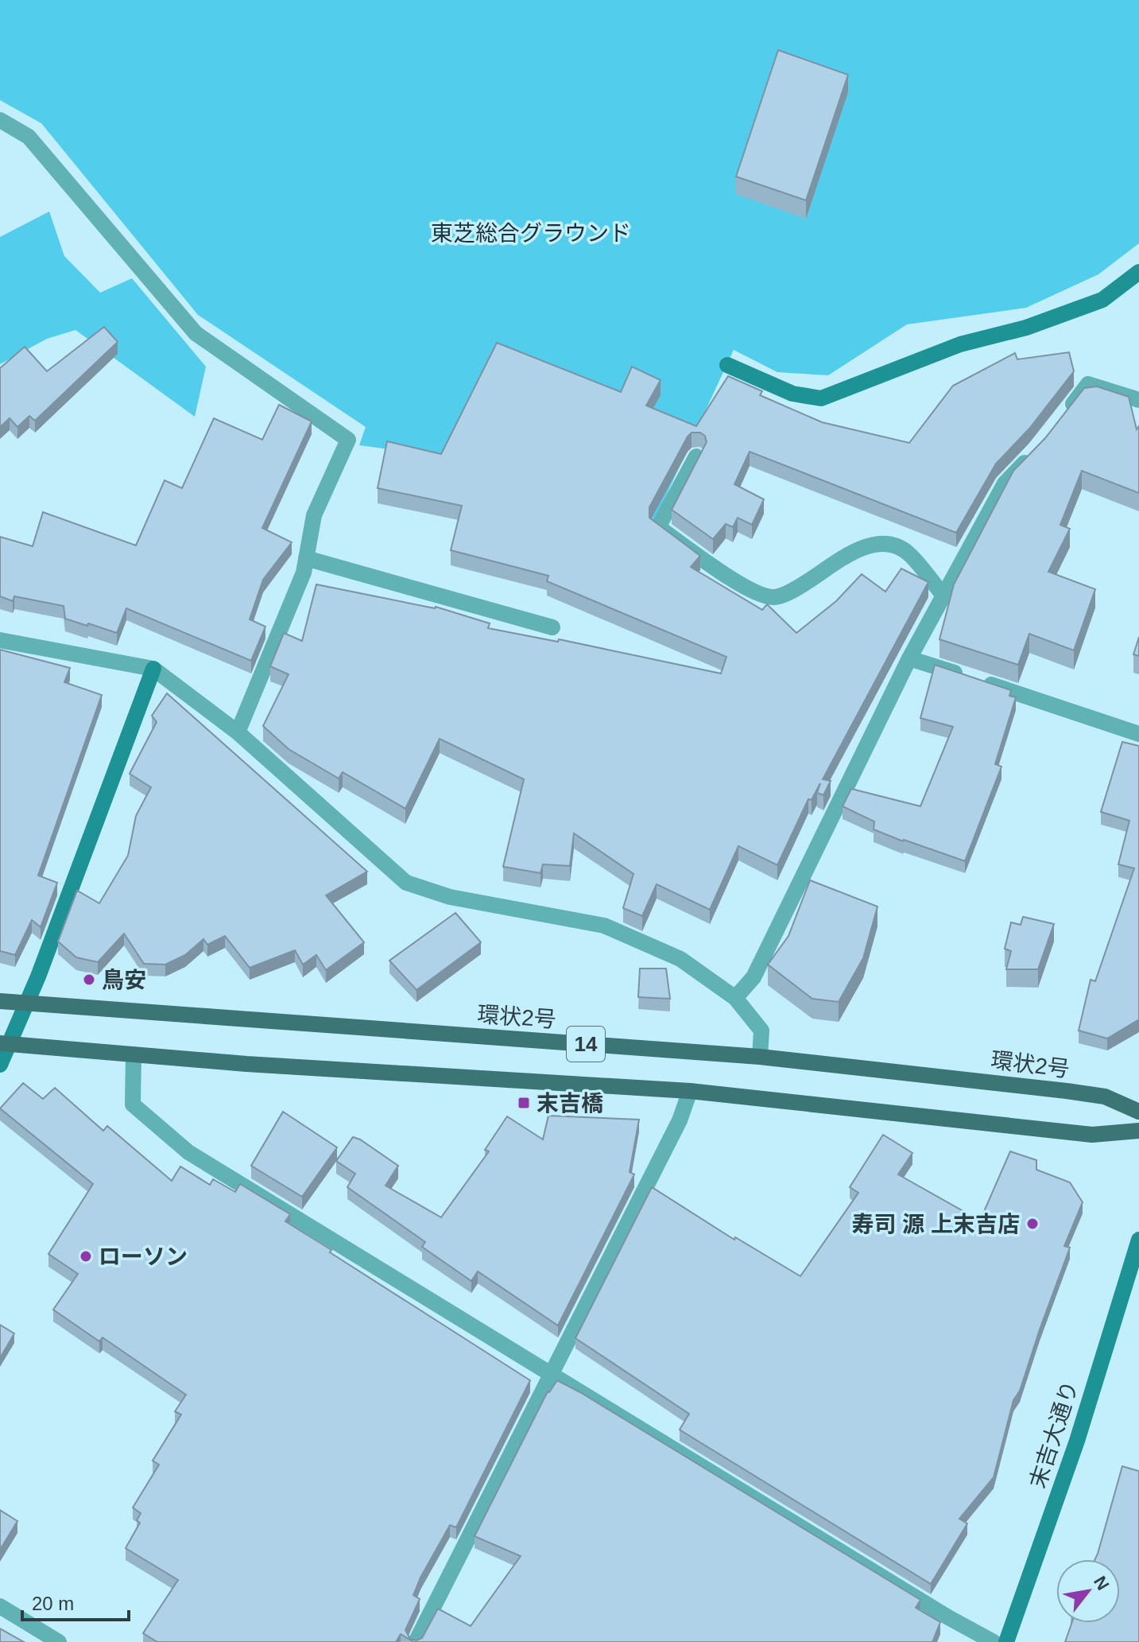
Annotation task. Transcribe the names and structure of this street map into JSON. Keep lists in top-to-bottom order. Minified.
{"streets":{"main road":["環状2号","14"],"street":["末吉大通り"]},"parks":["東芝総合グラウンド"],"places":{"other":["鳥安","寿司 源 上末吉店","ローソン"],"transit":["末吉橋"]},"scale_bar":"20 m","north":"top right"}
